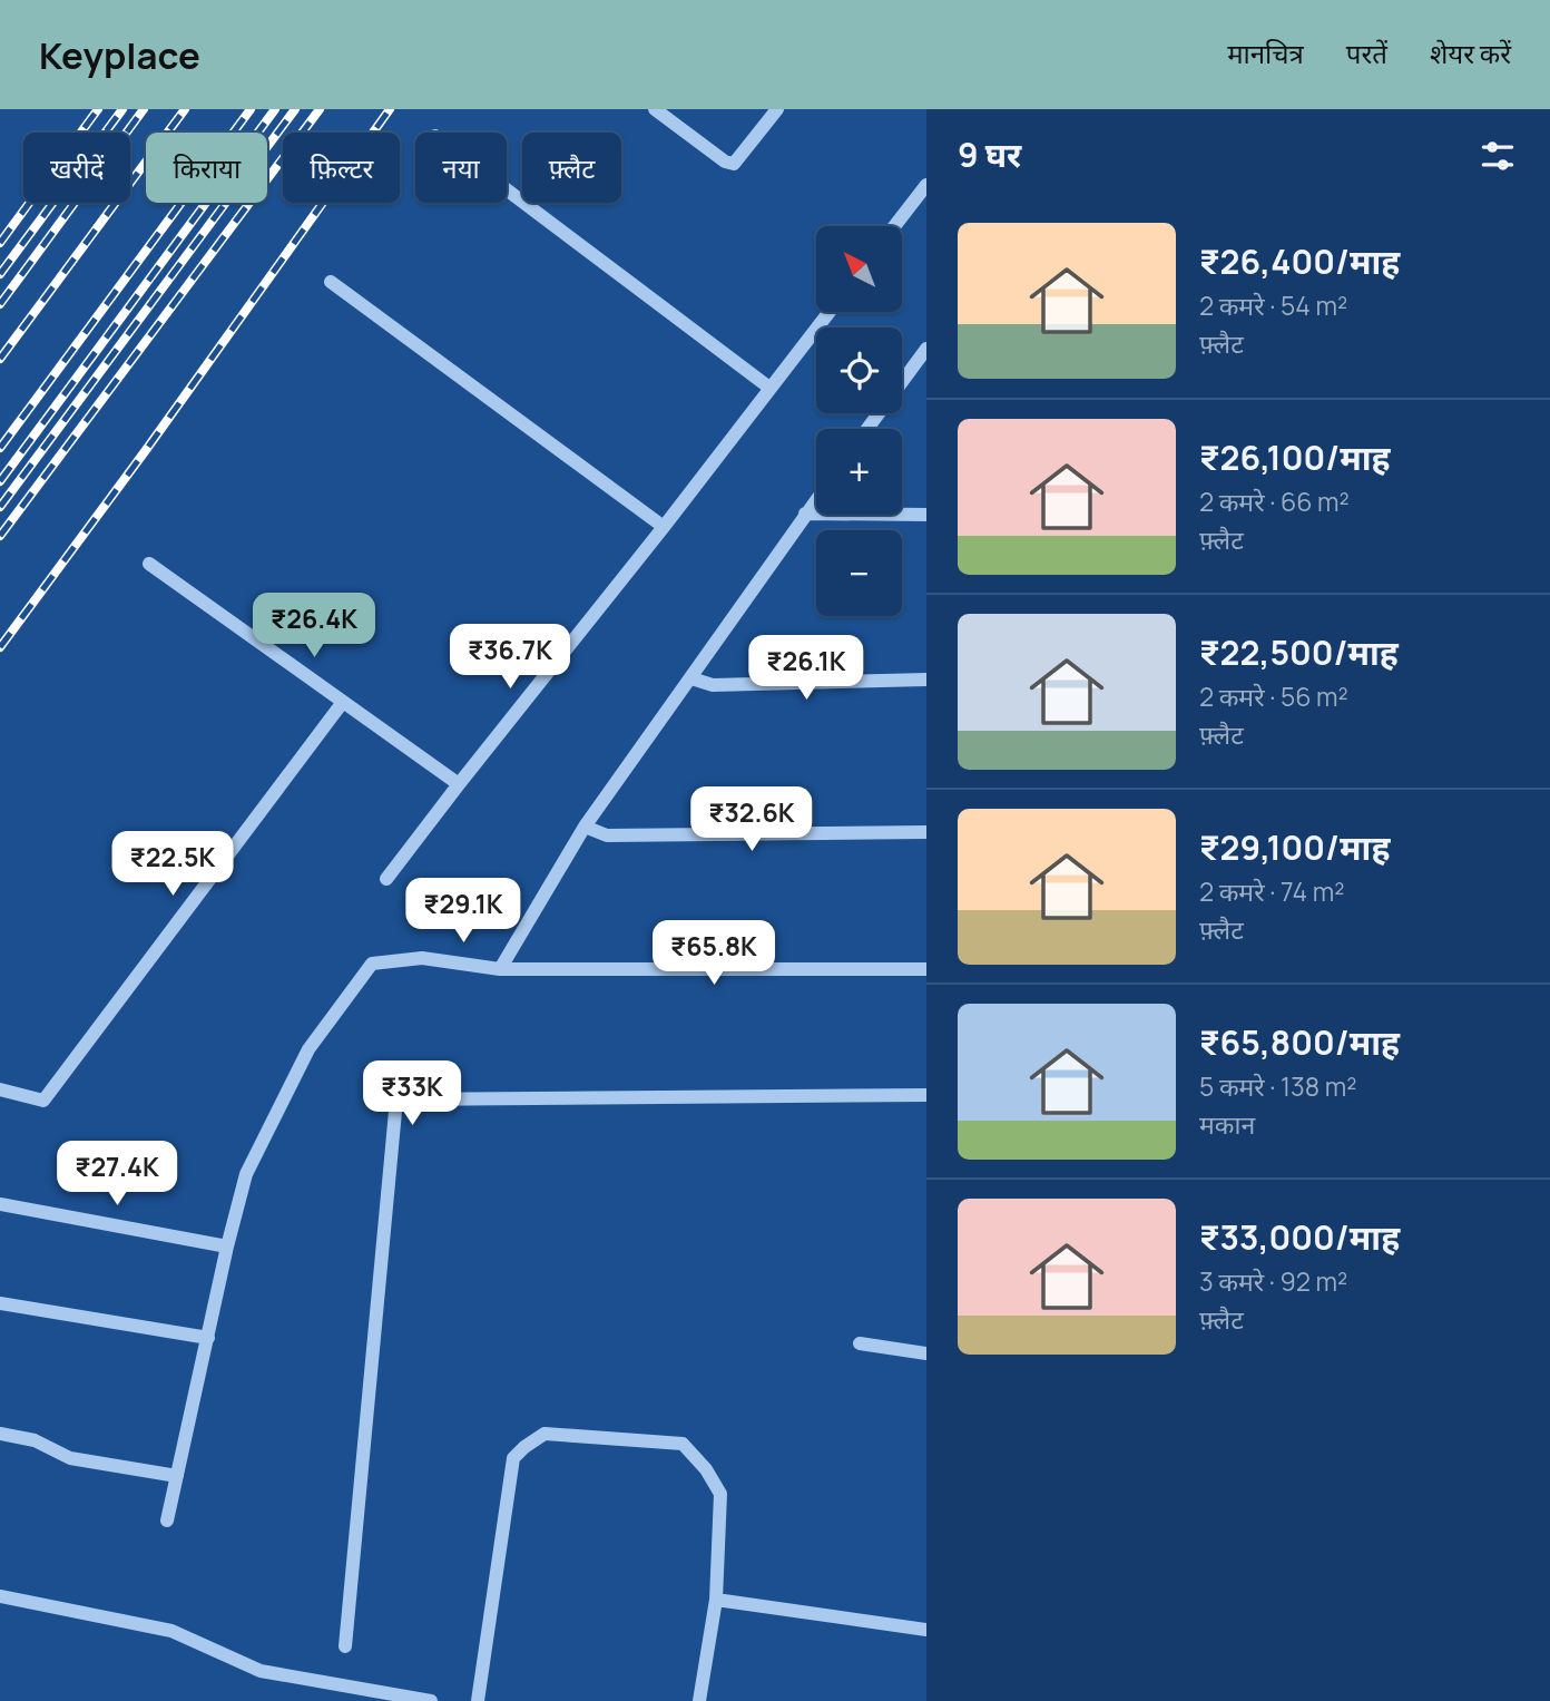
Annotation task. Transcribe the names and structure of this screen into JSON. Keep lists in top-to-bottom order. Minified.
{"north":"top left","page":{"header":"Keyplace","nav":["मानचित्र","परतें","शेयर करें"],"heading":"9 घर","chip":["खरीदें","किराया","फ़िल्टर","नया","फ़्लैट"],"list":[{"name":"₹26,400/माह","note":"2 कमरे · 54 m² · फ़्लैट"},{"name":"₹26,100/माह","note":"2 कमरे · 66 m² · फ़्लैट"},{"name":"₹22,500/माह","note":"2 कमरे · 56 m² · फ़्लैट"},{"name":"₹29,100/माह","note":"2 कमरे · 74 m² · फ़्लैट"},{"name":"₹65,800/माह","note":"5 कमरे · 138 m² · मकान"},{"name":"₹33,000/माह","note":"3 कमरे · 92 m² · फ़्लैट"}],"map_buttons":["+","−"],"price":["₹26.4K","₹36.7K","₹26.1K","₹32.6K","₹22.5K","₹29.1K","₹65.8K","₹33K","₹27.4K"]}}
